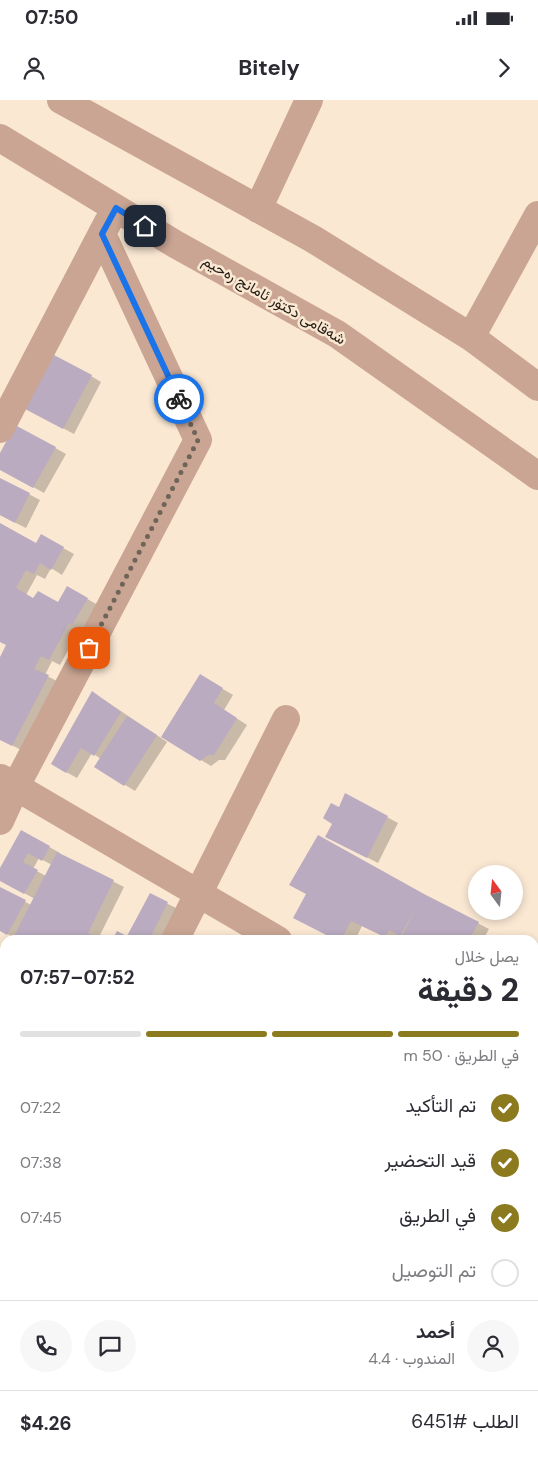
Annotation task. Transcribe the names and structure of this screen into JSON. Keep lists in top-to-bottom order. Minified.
{"streets":{"street":["شەقامی دکتۆر ئامانج رەحیم"]},"north":"top","page":{"status":"07:50","header":"Bitely","heading":["2 دقيقة","يصل خلال","07:52–07:57"],"panel":["أحمد","المندوب · 4.4","الطلب #6451","$4.26"],"bar":"في الطريق · 50 m","list":[["تم التأكيد","07:22"],["قيد التحضير","07:38"],["في الطريق","07:45"],"تم التوصيل"]}}
